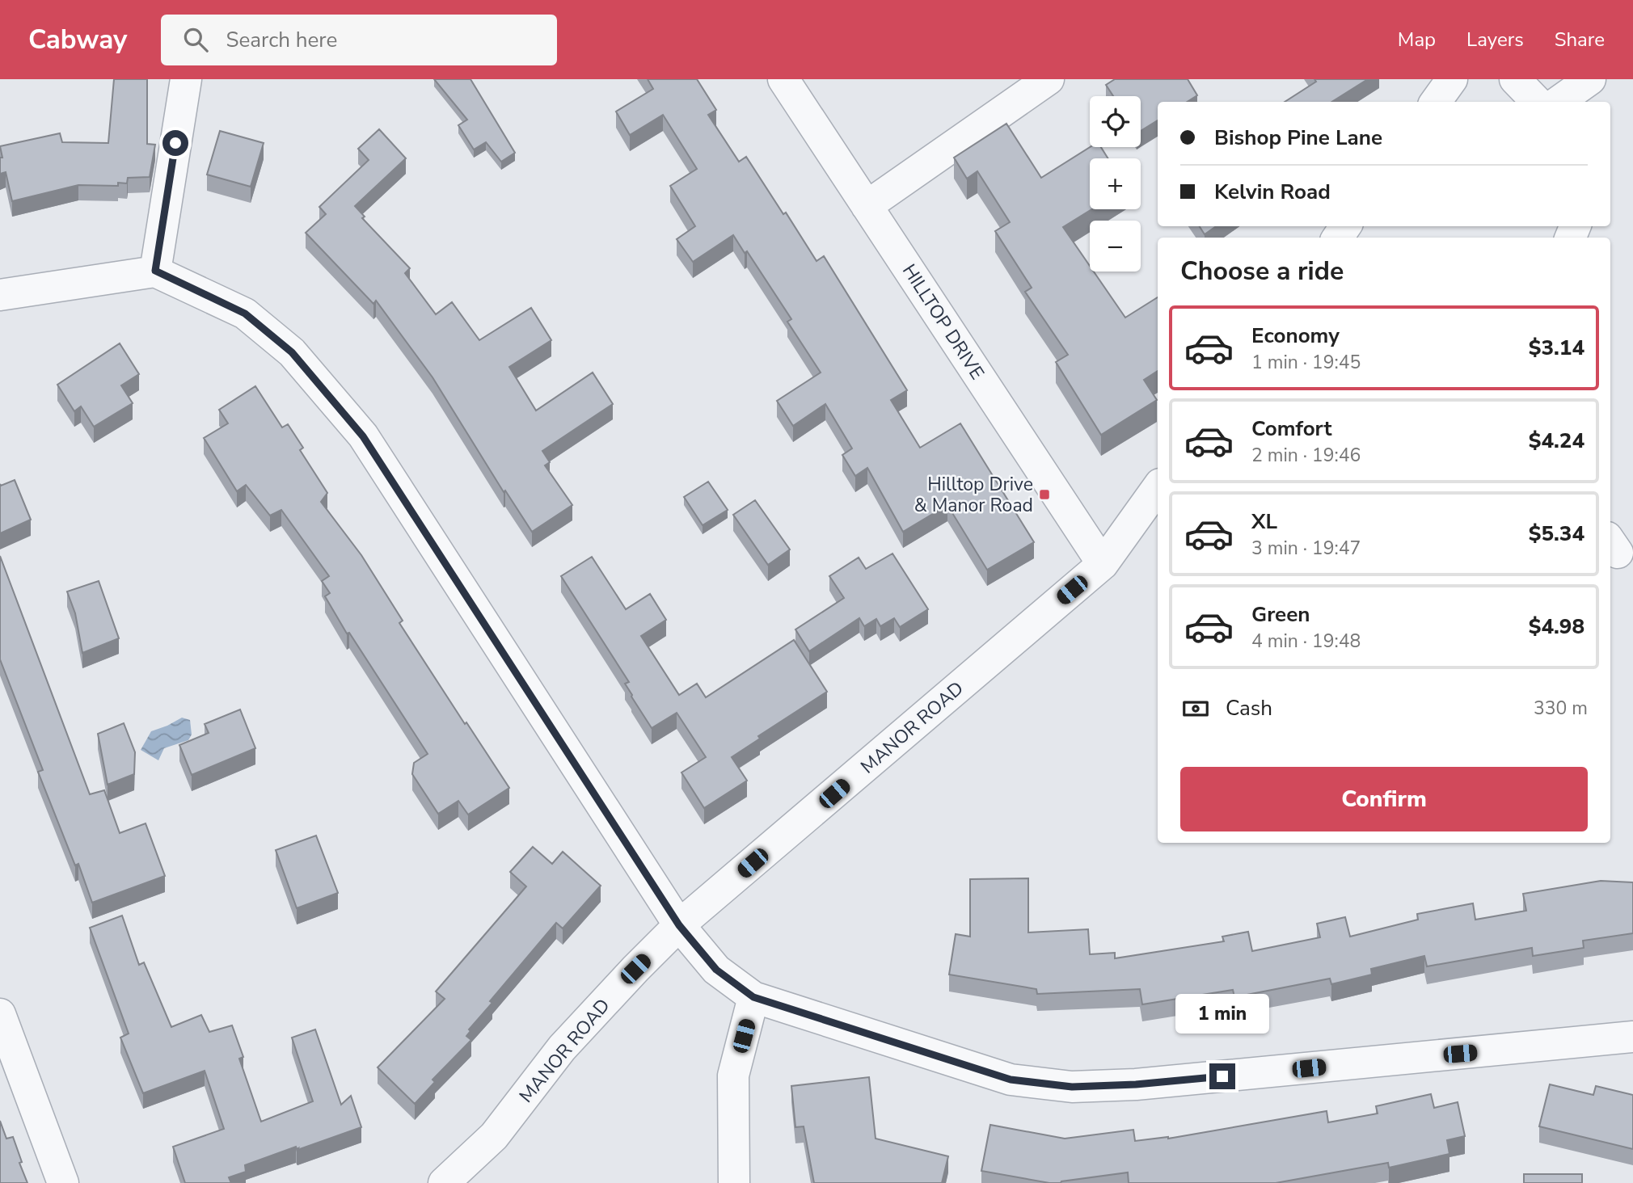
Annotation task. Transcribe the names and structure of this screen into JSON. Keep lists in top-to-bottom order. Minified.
{"streets":{"street":["HILLTOP DRIVE","MANOR ROAD"]},"crossings":[["HILLTOP DRIVE","MANOR ROAD"]],"places":{"transit":["Hilltop Drive & Manor Road"]},"page":{"header":"Cabway","search":"Search here","nav":["Map","Layers","Share"],"map_buttons":["+","−"],"banner":["Bishop Pine Lane","Kelvin Road"],"heading":"Choose a ride","list":[{"name":"Economy","note":"1 min · 19:45","value":"$3.14"},{"name":"Comfort","note":"2 min · 19:46","value":"$4.24"},{"name":"XL","note":"3 min · 19:47","value":"$5.34"},{"name":"Green","note":"4 min · 19:48","value":"$4.98"}],"pay":["Cash","330 m"],"buttons":"Confirm","bubble":"1 min"}}
